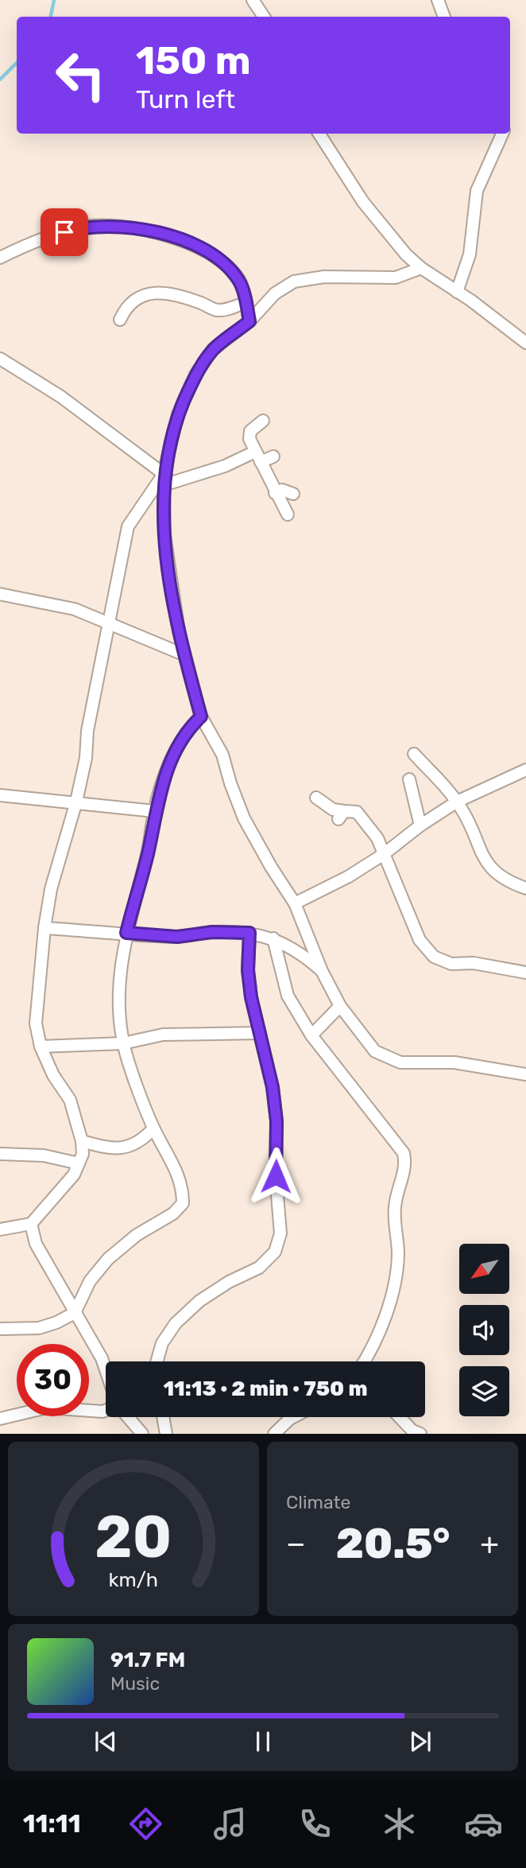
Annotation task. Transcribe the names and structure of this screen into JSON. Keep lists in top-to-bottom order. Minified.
{"north":"bottom left","page":{"turn":["150 m","Turn left"],"limit":"30","trip":"11:13 · 2 min · 750 m","tile":"Climate","heat":["−","20.5°","+"],"song":["91.7 FM","Music"],"tabs":"11:11","gauge":["20","km/h"]}}
